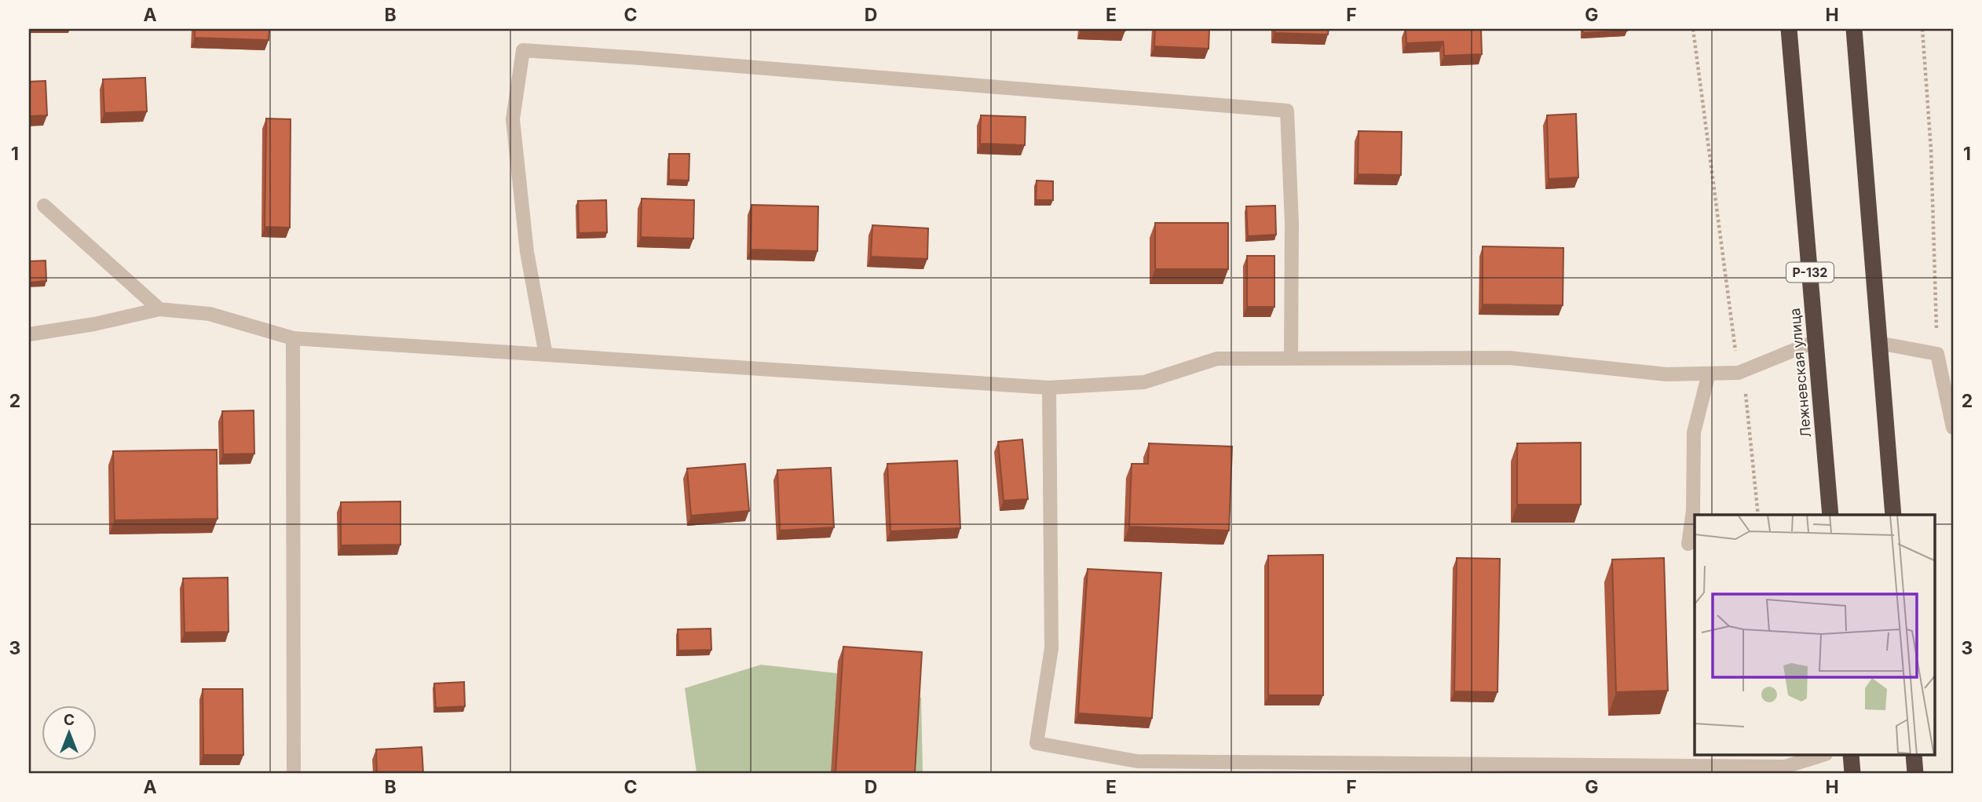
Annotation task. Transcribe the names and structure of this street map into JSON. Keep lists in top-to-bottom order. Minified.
{"streets":{"highway":["Р-132","Лежневская улица"]},"north":"top","grid":{"columns":["A","B","C","D","E","F","G","H"],"rows":["1","2","3"]}}
